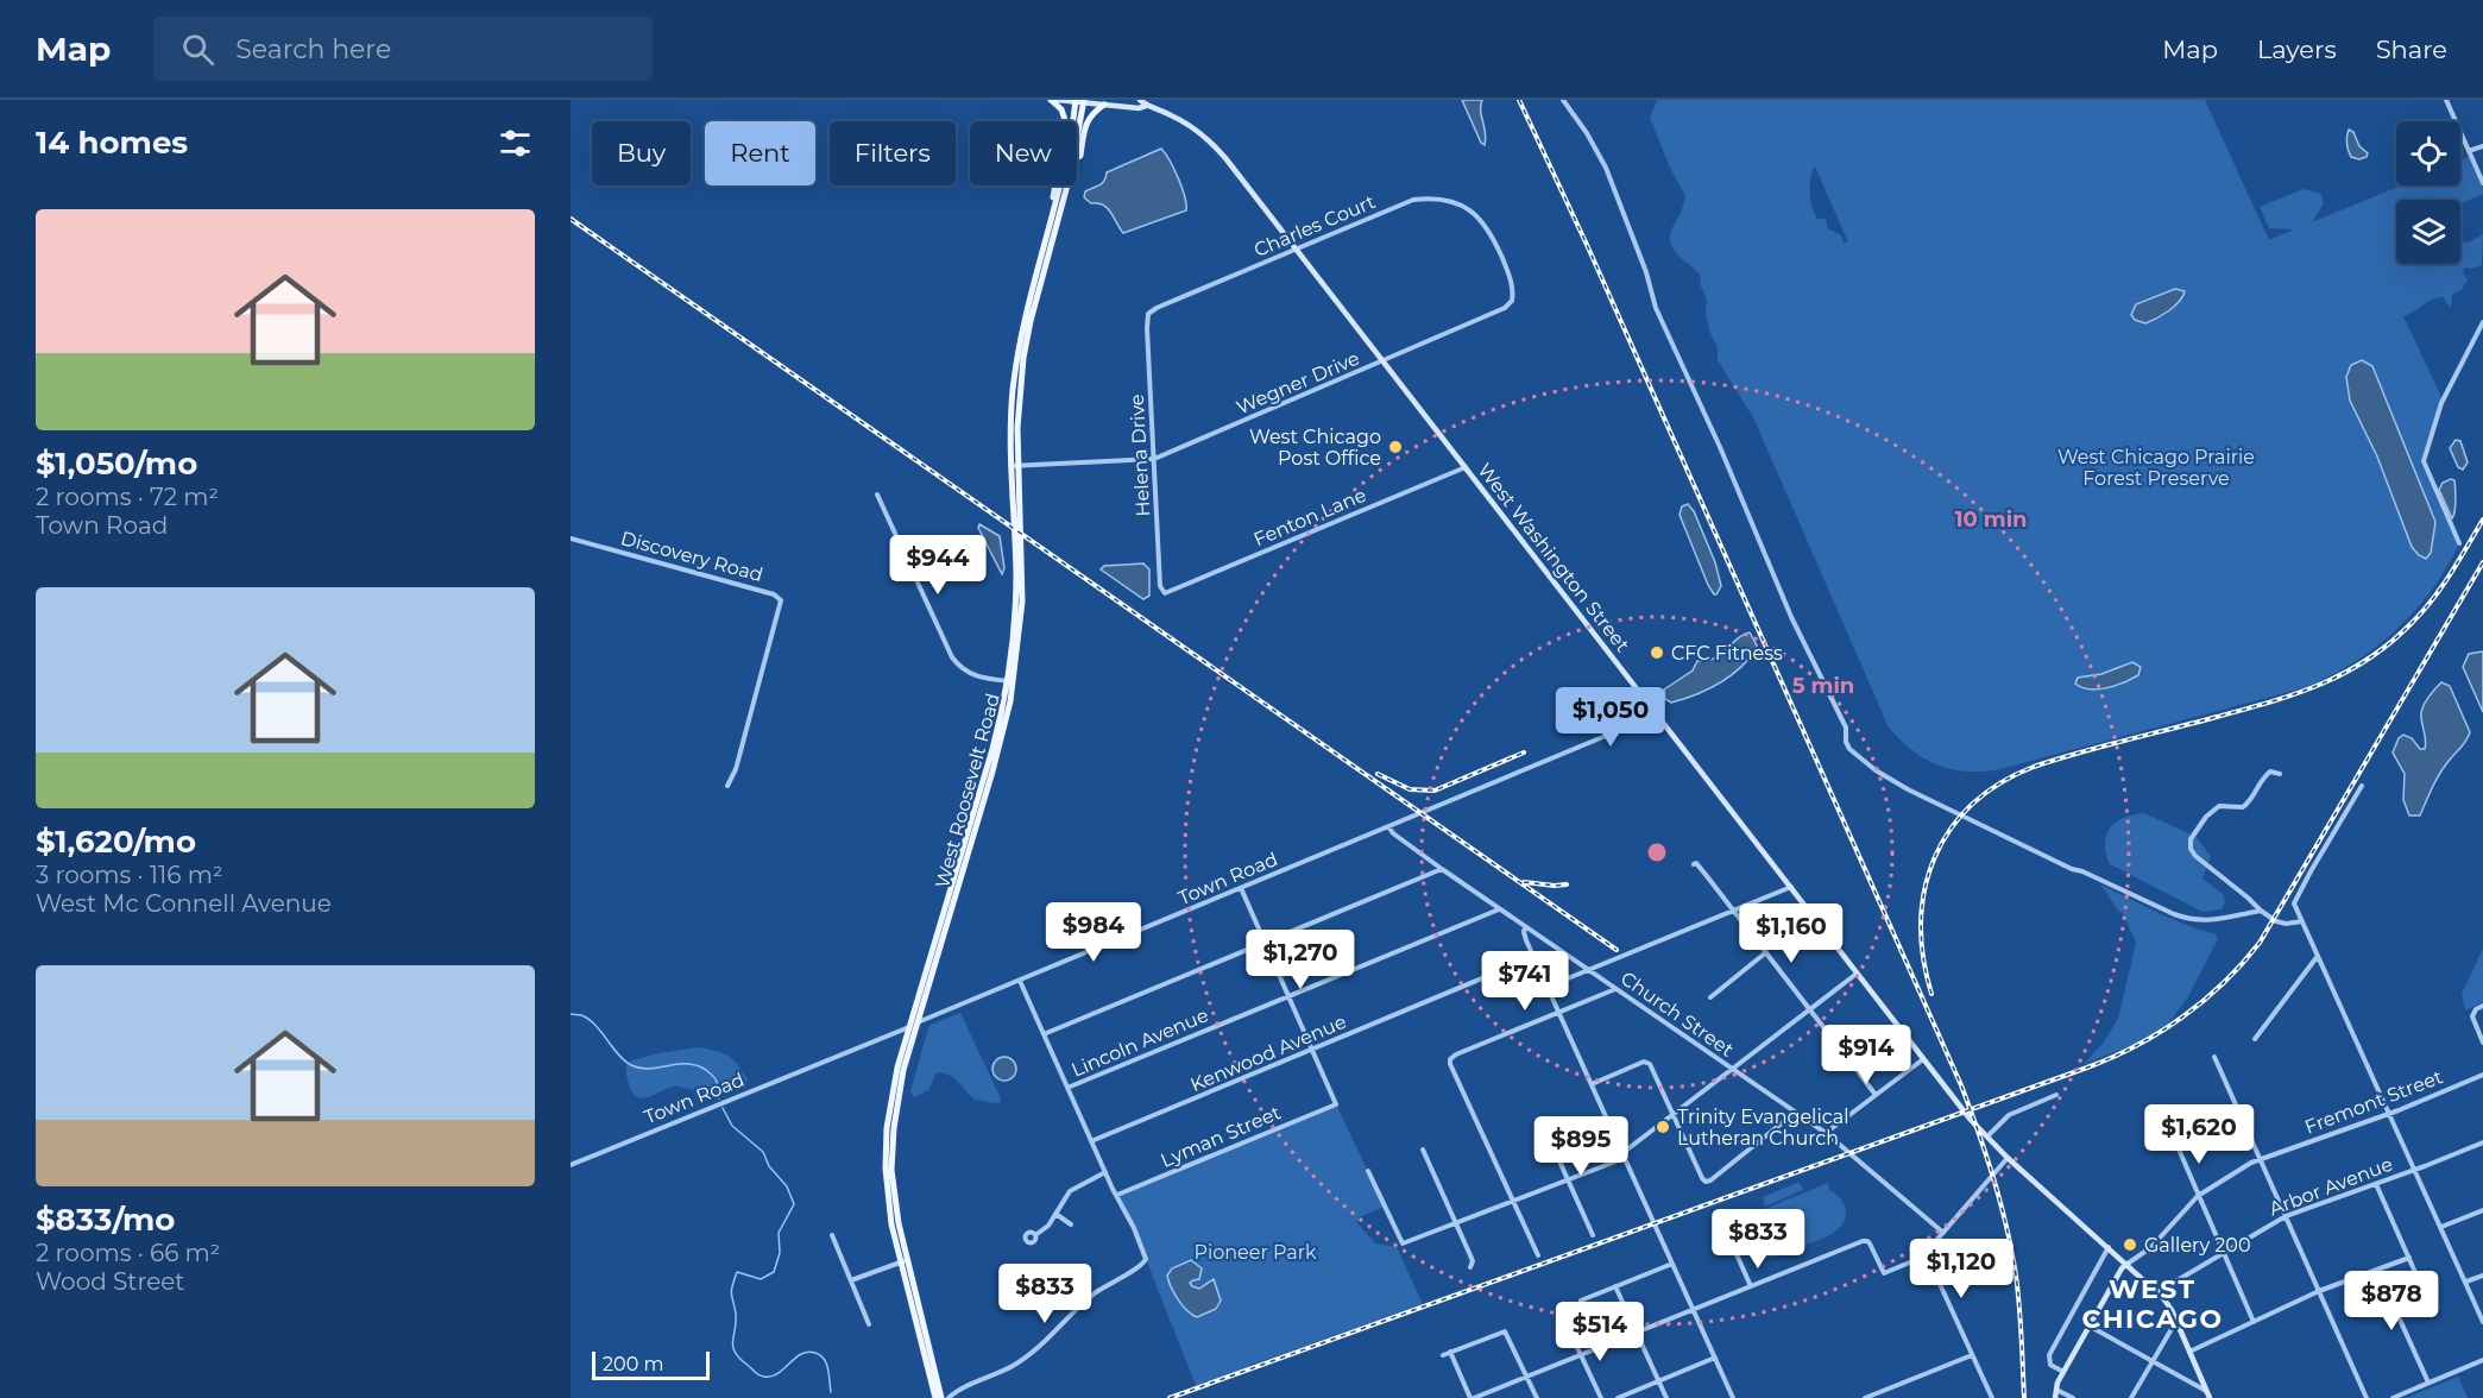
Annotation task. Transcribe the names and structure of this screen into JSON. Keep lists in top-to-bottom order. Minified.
{"streets":{"main road":["West Washington Street","West Roosevelt Road"],"street":["Charles Court","Wegner Drive","Helena Drive","Fenton Lane","Discovery Road","Town Road","Church Street","Lincoln Avenue","Kenwood Avenue","Fremont Street","Lyman Street","Arbor Avenue"]},"crossings":[["Charles Court","Wegner Drive"],["Charles Court","Helena Drive"],["Charles Court","West Washington Street"],["Wegner Drive","Helena Drive"],["Wegner Drive","West Washington Street"],["Wegner Drive","West Roosevelt Road"],["Helena Drive","Fenton Lane"],["Fenton Lane","West Washington Street"],["West Washington Street","West Roosevelt Road"],["West Washington Street","Town Road"],["West Washington Street","Fremont Street"],["West Washington Street","Arbor Avenue"],["West Roosevelt Road","Town Road"],["Town Road","Church Street"],["Church Street","Lincoln Avenue"],["Kenwood Avenue","Lyman Street"]],"districts":["WEST CHICAGO"],"parks":["West Chicago Prairie Forest Preserve","Pioneer Park"],"places":["West Chicago Post Office","CFC Fitness","Trinity Evangelical Lutheran Church","Gallery 200"],"scale_bar":"200 m","page":{"header":"Map","search":"Search here","nav":["Map","Layers","Share"],"heading":"14 homes","chip":["Buy","Rent","Filters","New"],"list":[{"name":"$1,050/mo","note":"2 rooms · 72 m² · Town Road"},{"name":"$1,620/mo","note":"3 rooms · 116 m² · West Mc Connell Avenue"},{"name":"$833/mo","note":"2 rooms · 66 m² · Wood Street"}],"price":["$944","$1,050","$984","$1,160","$1,270","$741","$914","$1,620","$895","$833","$1,120","$833","$878","$514"],"scale":"200 m"},"rings":["10 min","5 min"]}
